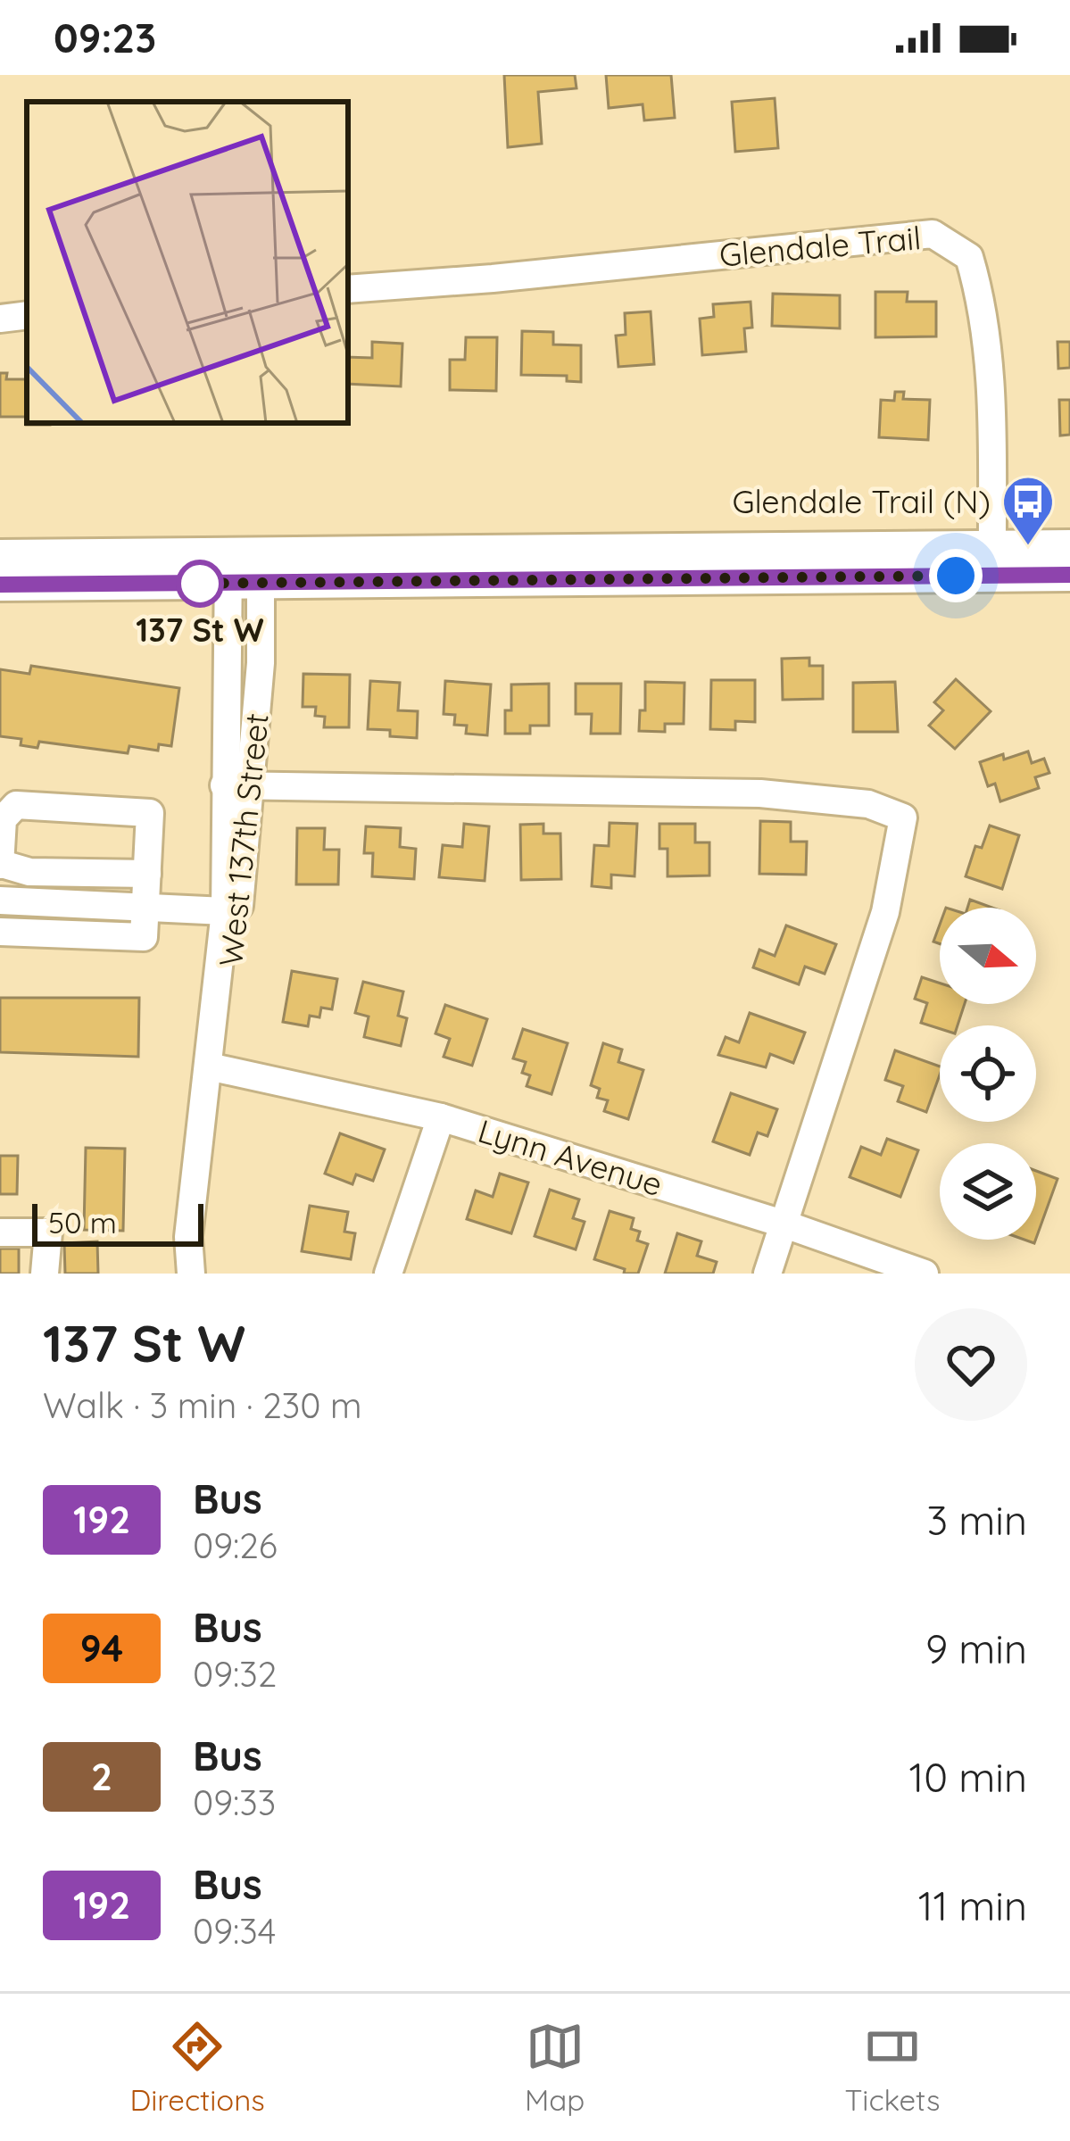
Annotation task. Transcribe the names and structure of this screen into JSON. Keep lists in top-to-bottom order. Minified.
{"streets":{"street":["Glendale Trail","West 137th Street","Lynn Avenue"]},"crossings":[["West 137th Street","Lynn Avenue"]],"places":{"bus stop":["Glendale Trail (N)"],"other":["137 St W"]},"lines":["bus line 192"],"scale_bar":"50 m","north":"right","page":{"status":"09:23","scale":"50 m","heading":["137 St W","Walk · 3 min · 230 m"],"list":[{"mark":"192","name":"Bus","note":"09:26","value":"3 min"},{"mark":"94","name":"Bus","note":"09:32","value":"9 min"},{"mark":"2","name":"Bus","note":"09:33","value":"10 min"},{"mark":"192","name":"Bus","note":"09:34","value":"11 min"}],"tabs":["Directions","Map","Tickets"]}}
